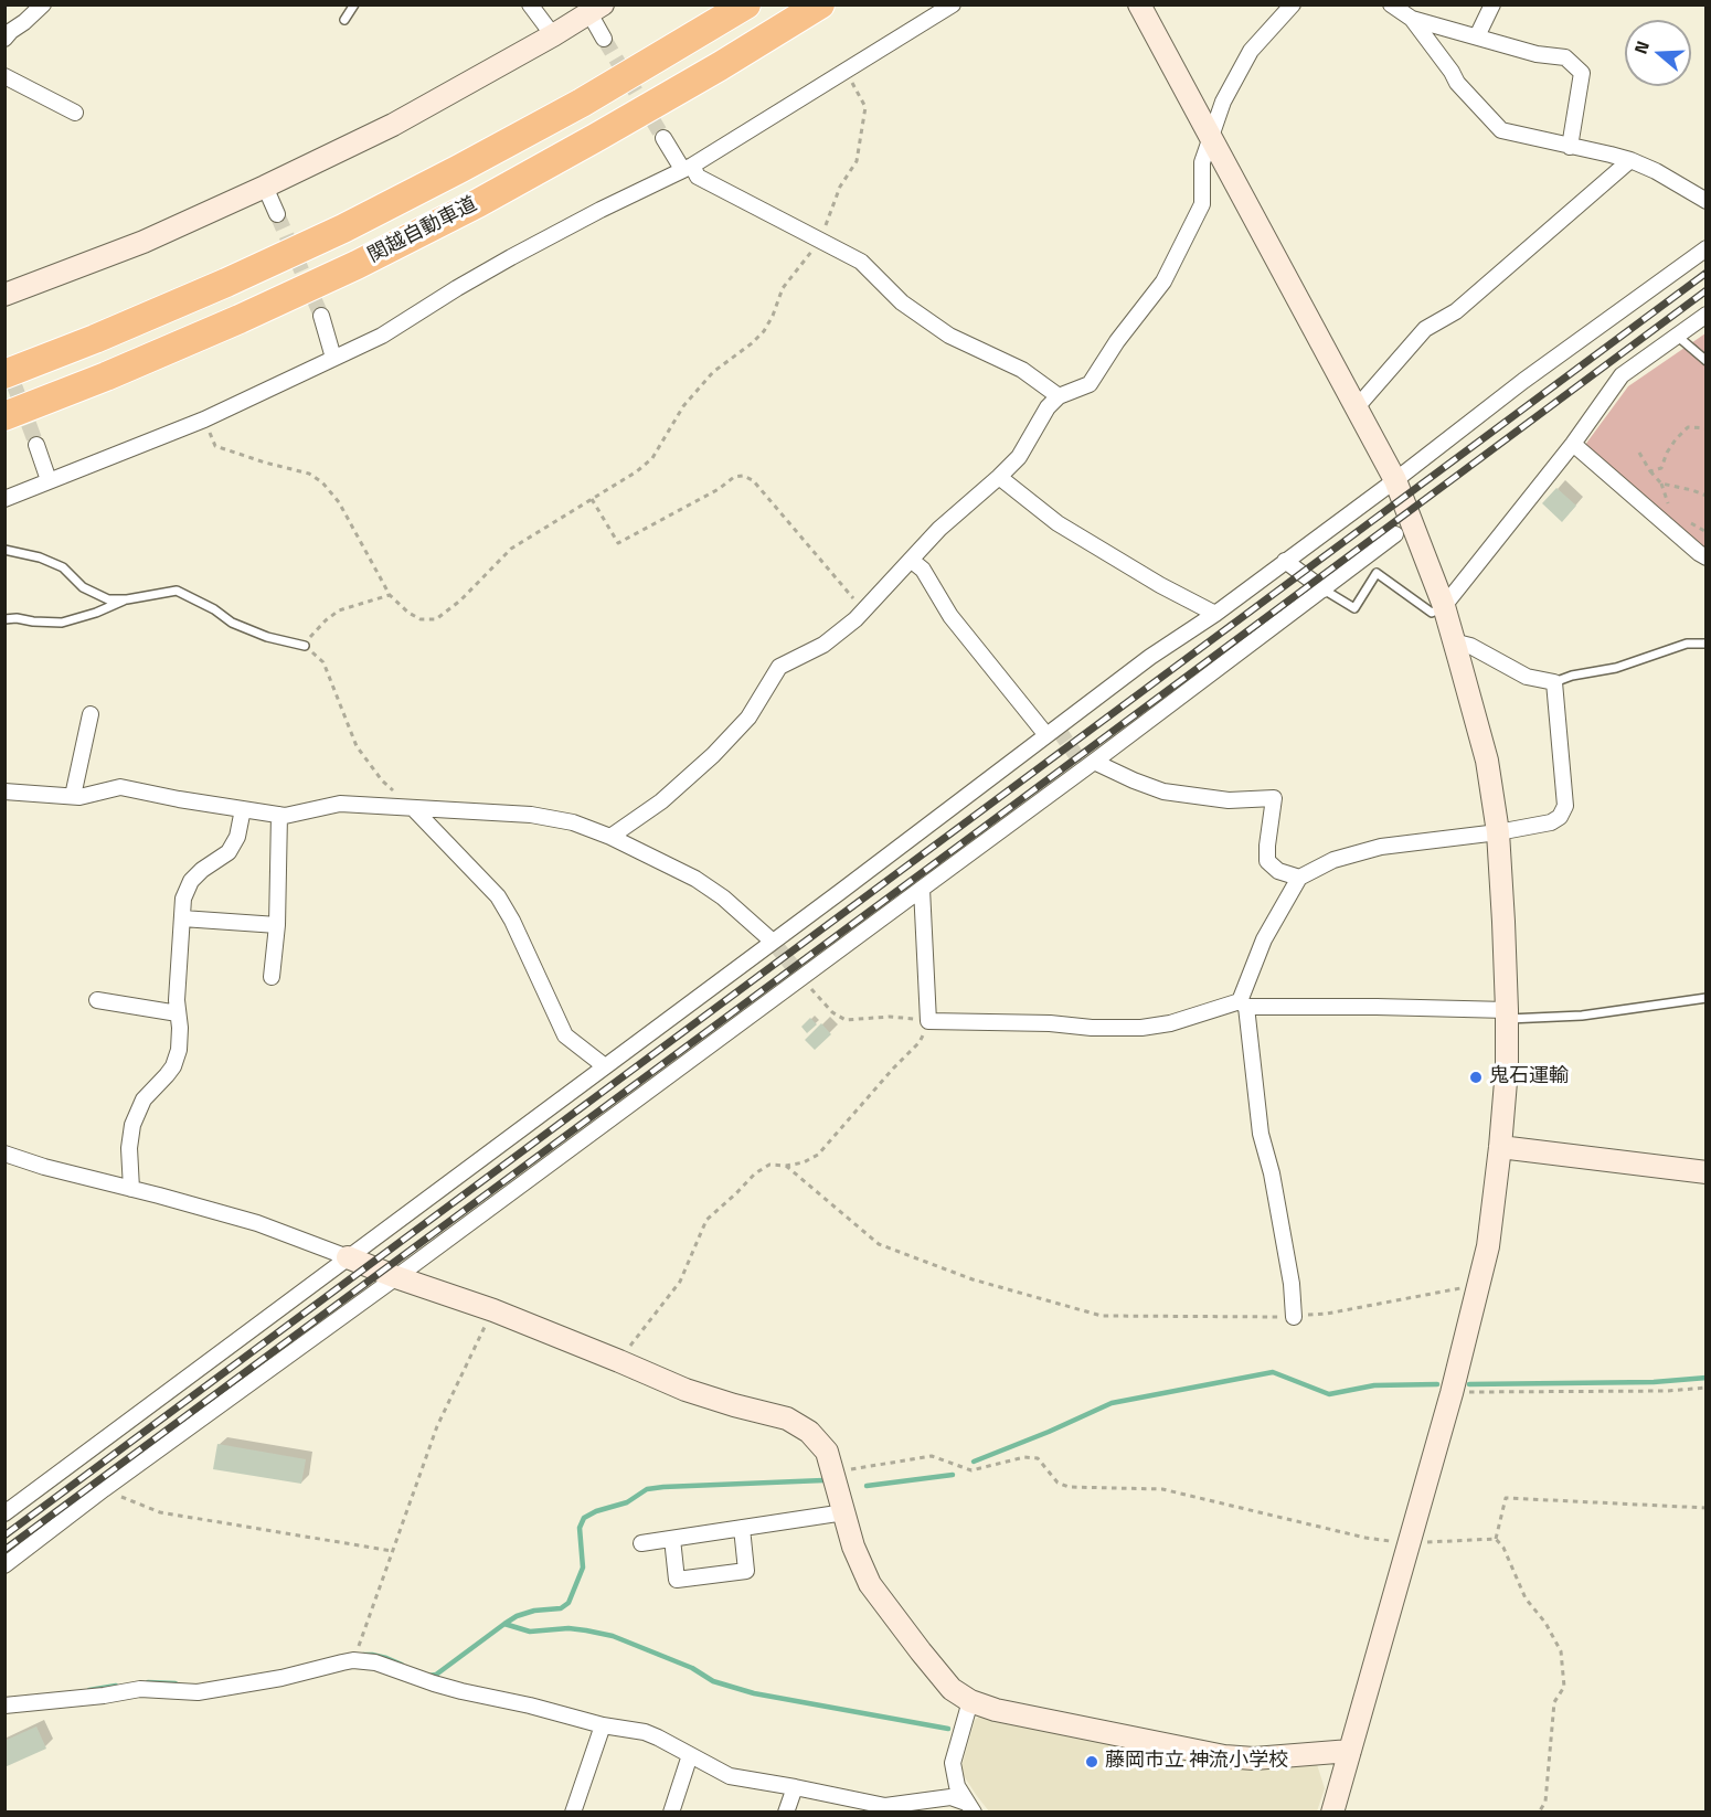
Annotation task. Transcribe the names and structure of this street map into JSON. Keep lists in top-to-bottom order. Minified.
{"streets":{"highway":["関越自動車道"]},"places":["鬼石運輸","藤岡市立 神流小学校"],"north":"left"}
